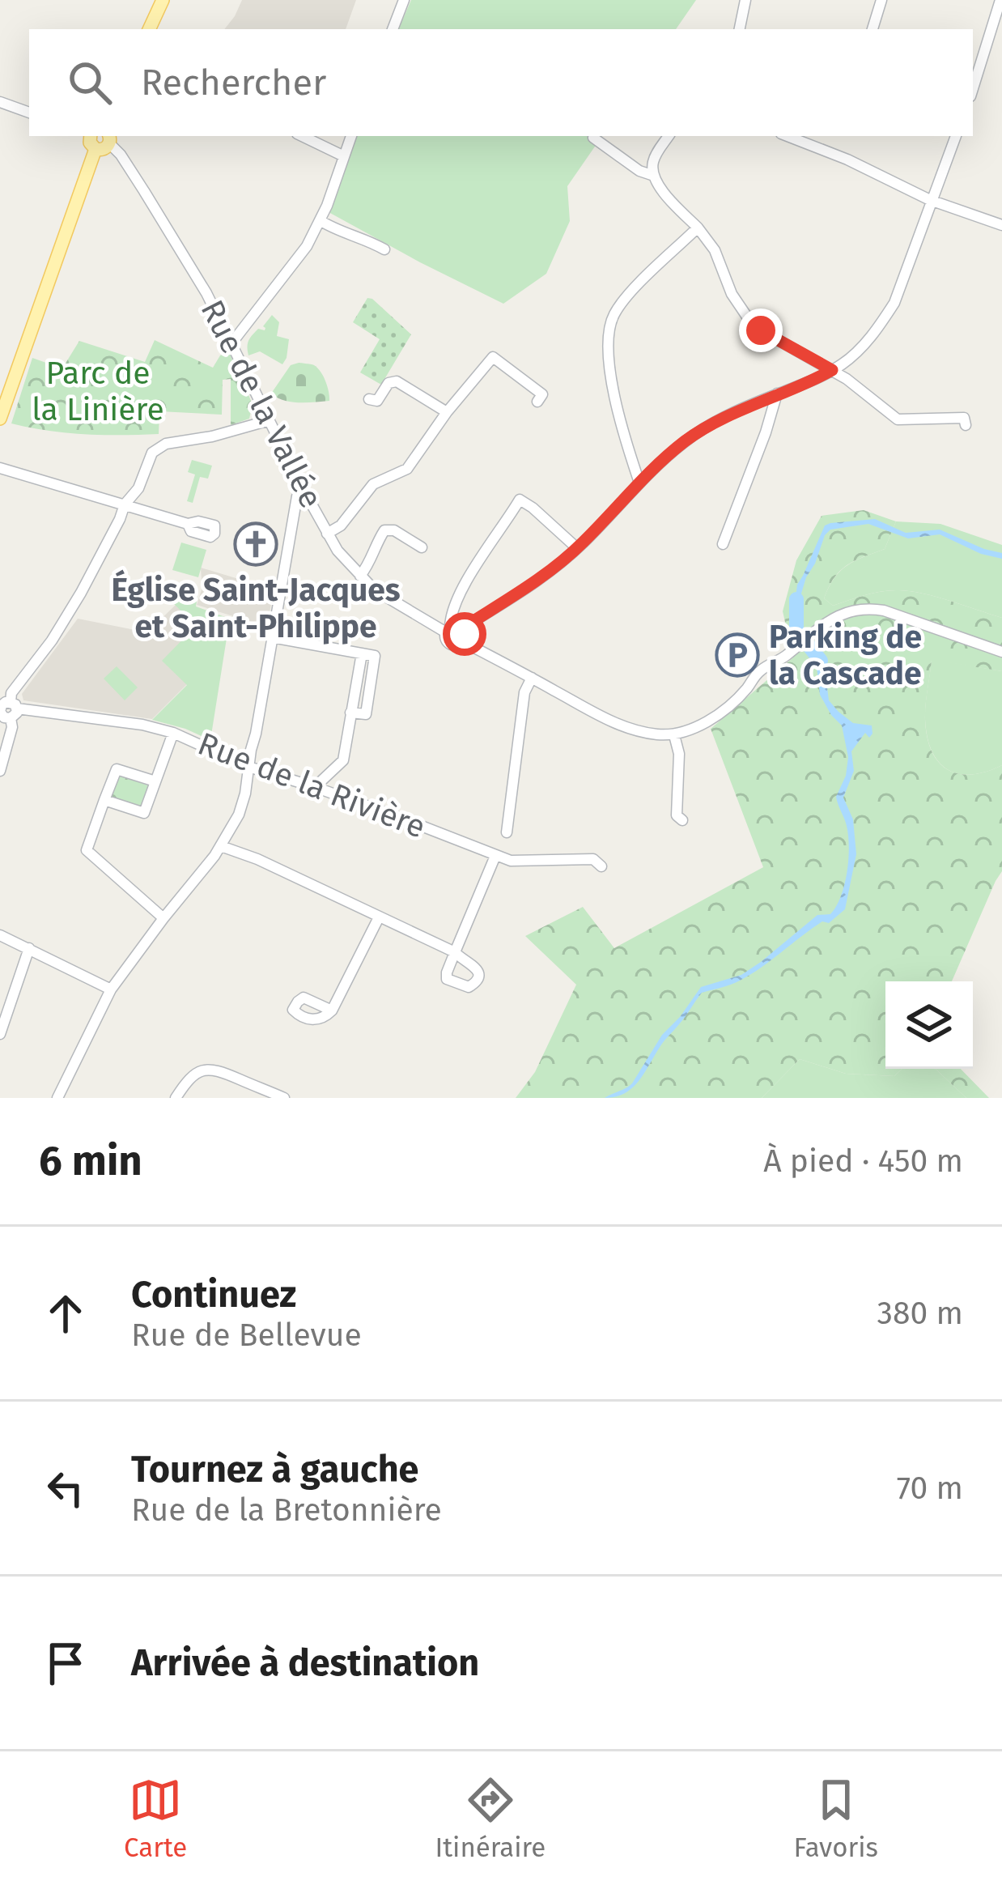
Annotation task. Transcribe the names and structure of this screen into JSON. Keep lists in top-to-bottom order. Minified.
{"streets":{"street":["Rue de la Vallée","Rue de la Rivière"]},"parks":["Parc de la Linière"],"places":{"church":["Église Saint-Jacques et Saint-Philippe"],"parking":["Parking de la Cascade"]},"page":{"search":"Rechercher","heading":["6 min","À pied · 450 m"],"list":[["Continuez","Rue de Bellevue","380 m"],["Tournez à gauche","Rue de la Bretonnière","70 m"],"Arrivée à destination"],"nav":["Carte","Itinéraire","Favoris"]}}
